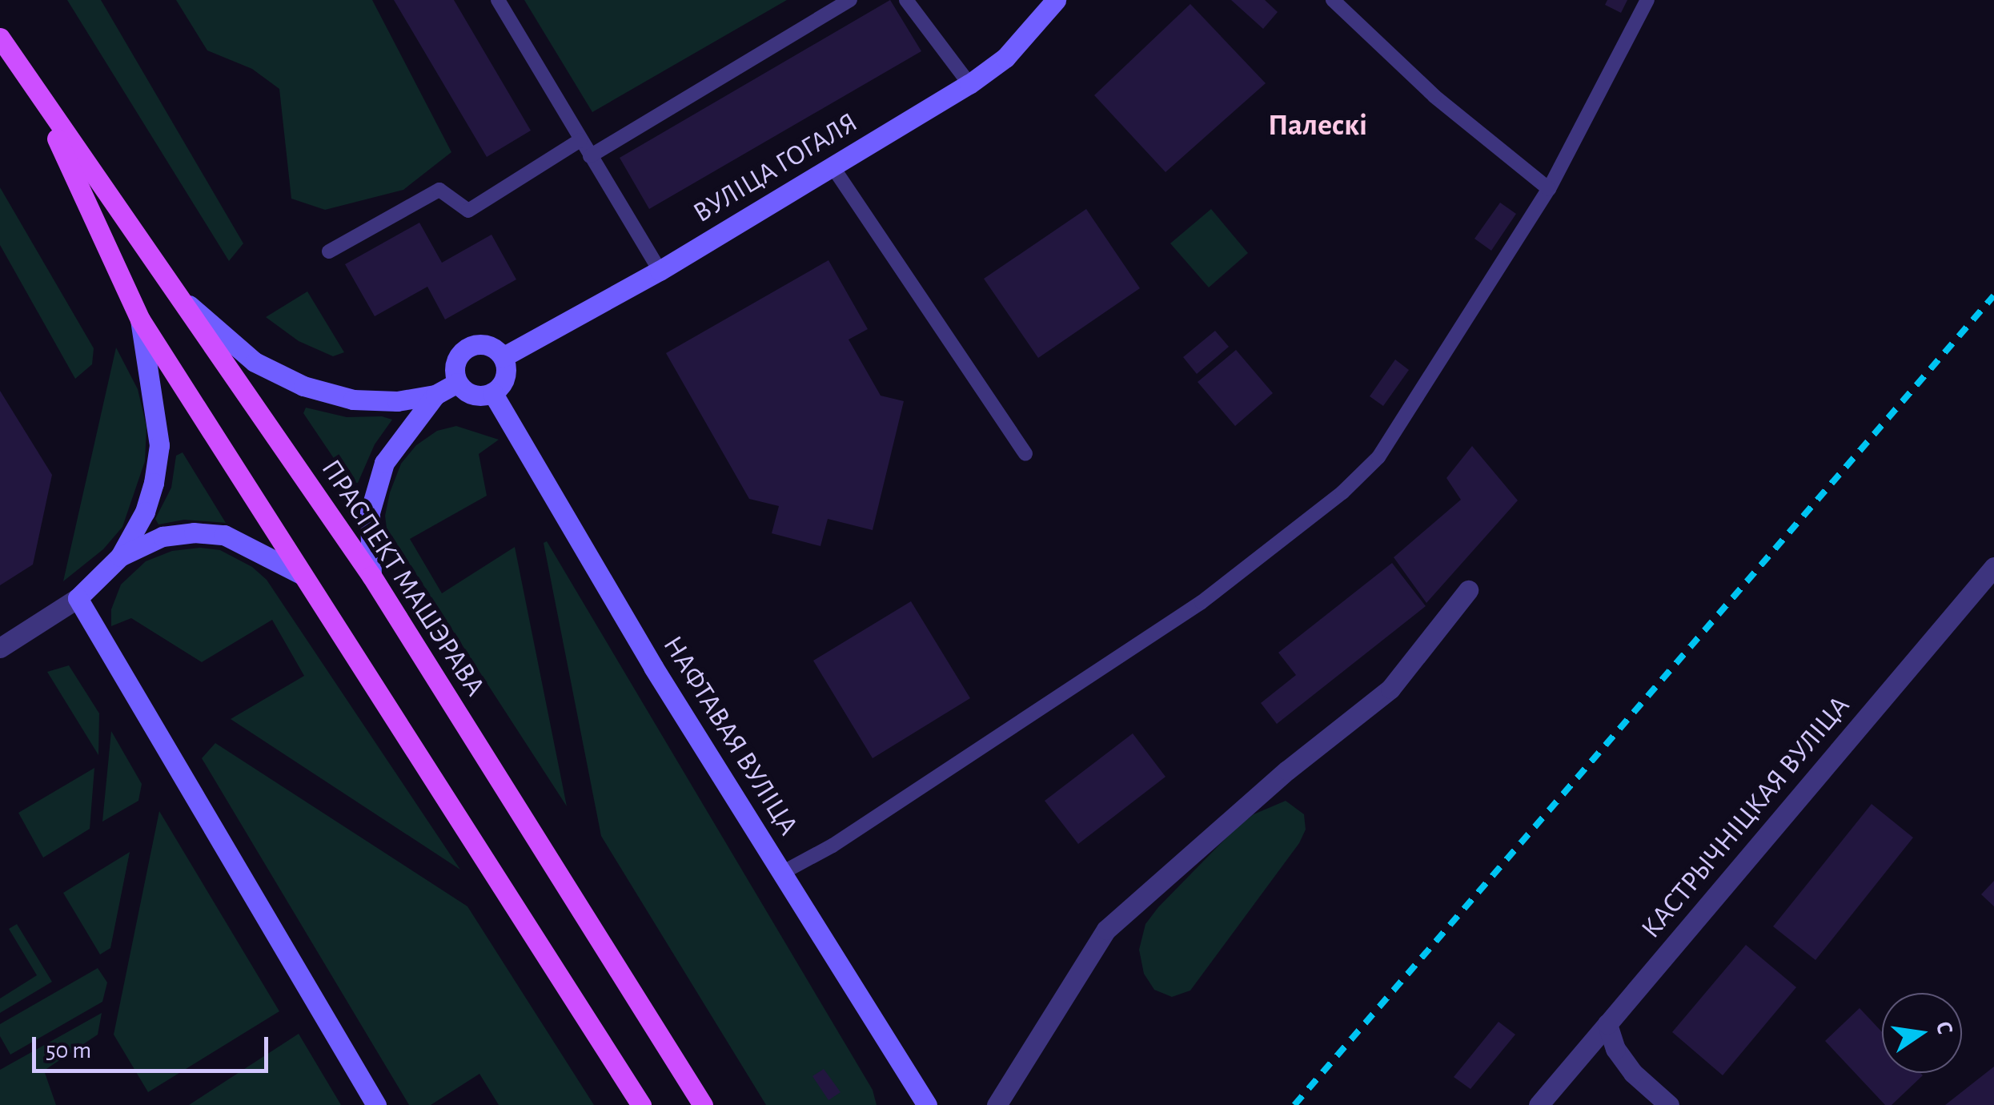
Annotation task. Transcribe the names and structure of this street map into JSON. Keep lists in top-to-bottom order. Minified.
{"streets":{"main road":["ПРАСПЕКТ МАШЭРАВА"],"street":["ВУЛІЦА ГОГАЛЯ","НАФТАВАЯ ВУЛІЦА","КАСТРЫЧНІЦКАЯ ВУЛІЦА"]},"crossings":[["ВУЛІЦА ГОГАЛЯ","НАФТАВАЯ ВУЛІЦА"]],"districts":["Палескі"],"scale_bar":"50 m","north":"right"}
